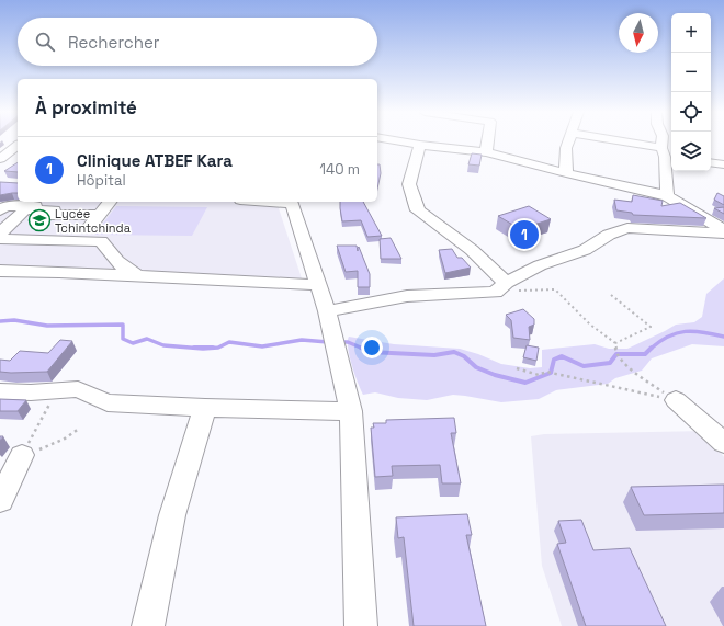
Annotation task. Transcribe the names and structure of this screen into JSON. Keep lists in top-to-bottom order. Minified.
{"places":{"school or university":["Lycée Tchintchinda"]},"north":"bottom","page":{"map_buttons":["+","−"],"search":"Rechercher","heading":"À proximité","list":[{"mark":"1","name":"Clinique ATBEF Kara","note":"Hôpital","value":"140 m"}],"pins":"1"}}
